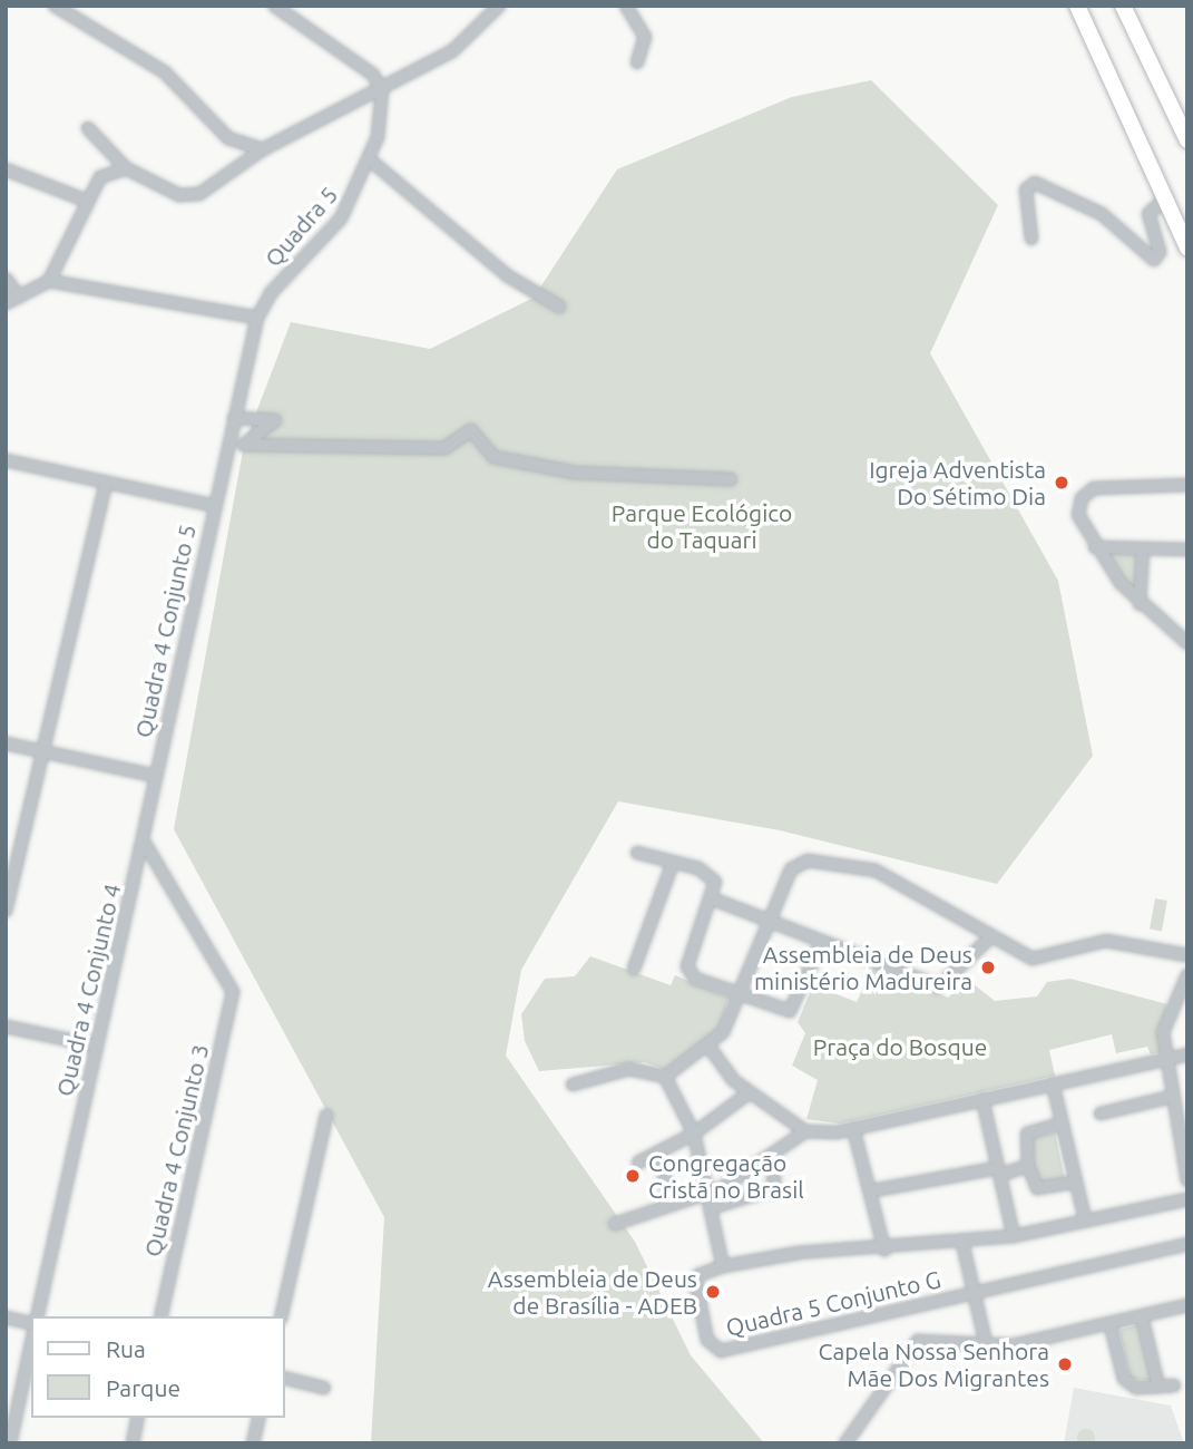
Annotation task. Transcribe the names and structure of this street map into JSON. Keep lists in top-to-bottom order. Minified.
{"streets":{"street":["Quadra 5","Quadra 4 Conjunto 5","Quadra 4 Conjunto 4","Quadra 4 Conjunto 3","Quadra 5 Conjunto G"]},"crossings":[["Quadra 4 Conjunto 5","Quadra 4 Conjunto 4"],["Quadra 4 Conjunto 5","Quadra 4 Conjunto 3"],["Quadra 4 Conjunto 4","Quadra 4 Conjunto 3"]],"parks":["Parque Ecológico do Taquari","Praça do Bosque"],"places":["Igreja Adventista Do Sétimo Dia","Assembleia de Deus ministério Madureira","Congregação Cristã no Brasil","Assembleia de Deus de Brasília - ADEB","Capela Nossa Senhora Mãe Dos Migrantes"],"legend":["Rua","Parque"]}
